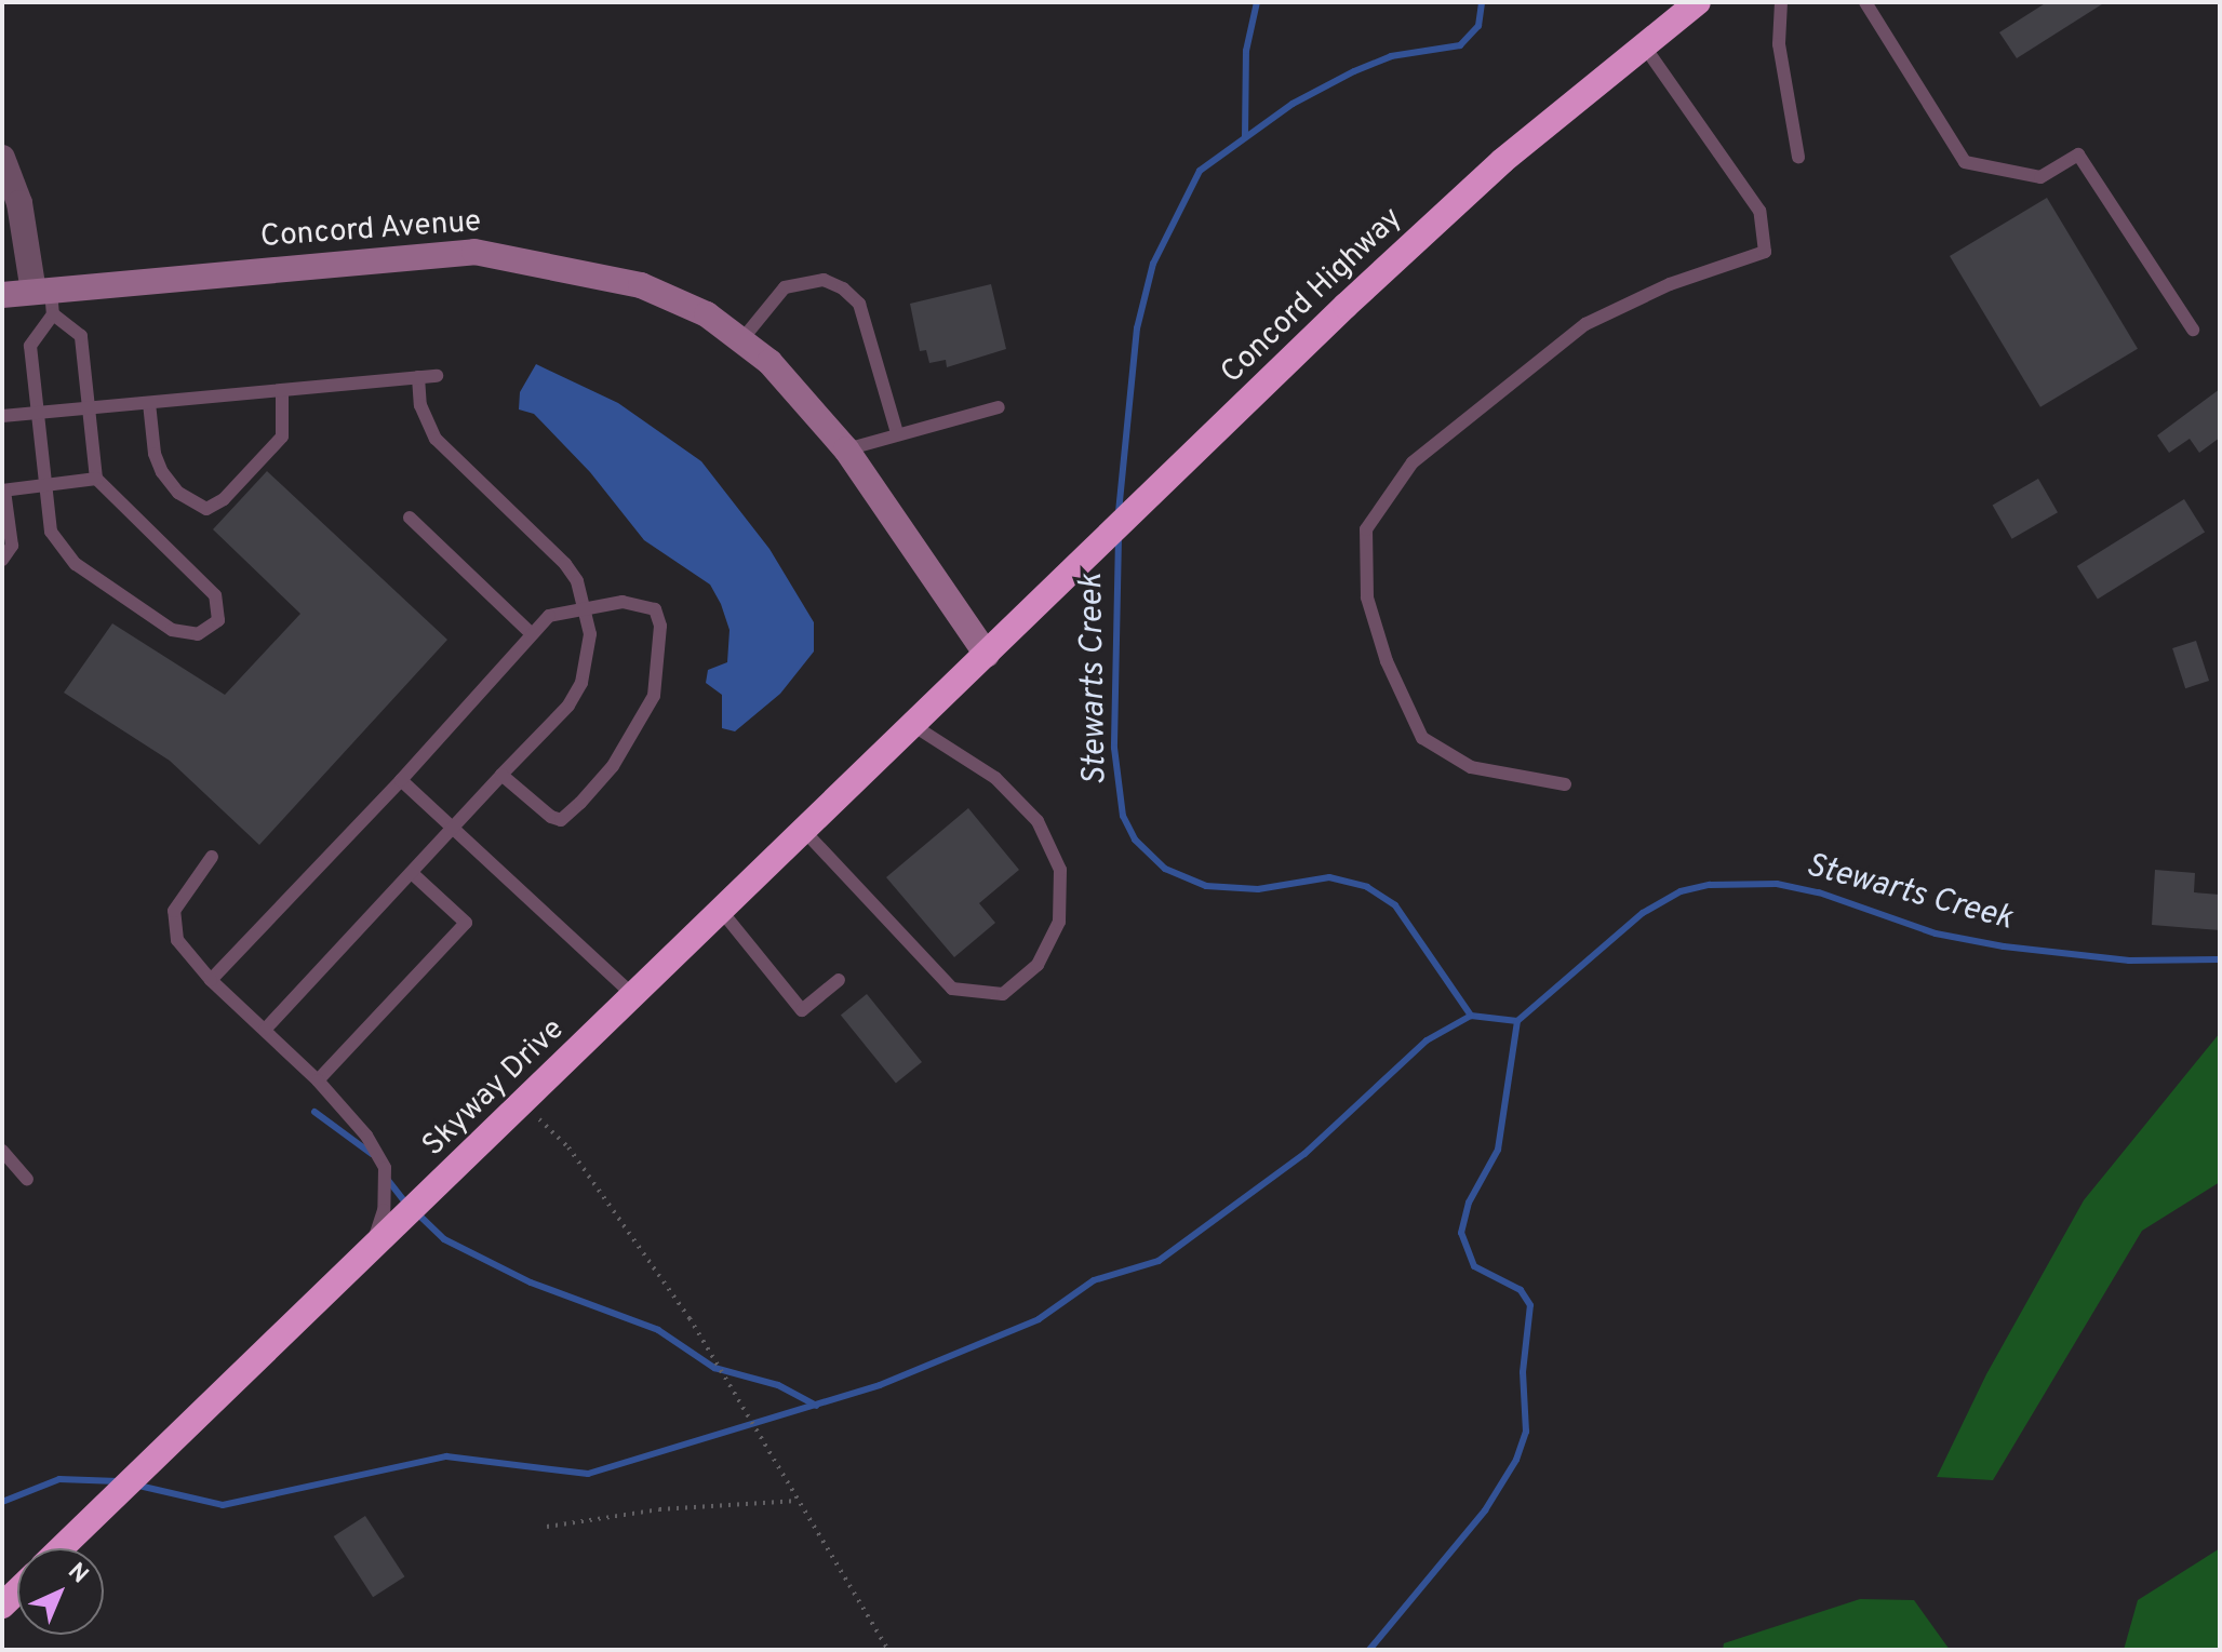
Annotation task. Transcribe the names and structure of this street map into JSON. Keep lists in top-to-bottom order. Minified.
{"streets":{"highway":["Concord Highway","Skyway Drive"],"street":["Concord Avenue"]},"crossings":[["Concord Avenue","Concord Highway"],["Concord Avenue","Skyway Drive"],["Concord Highway","Skyway Drive"]],"water":["Stewarts Creek"],"north":"top right"}
